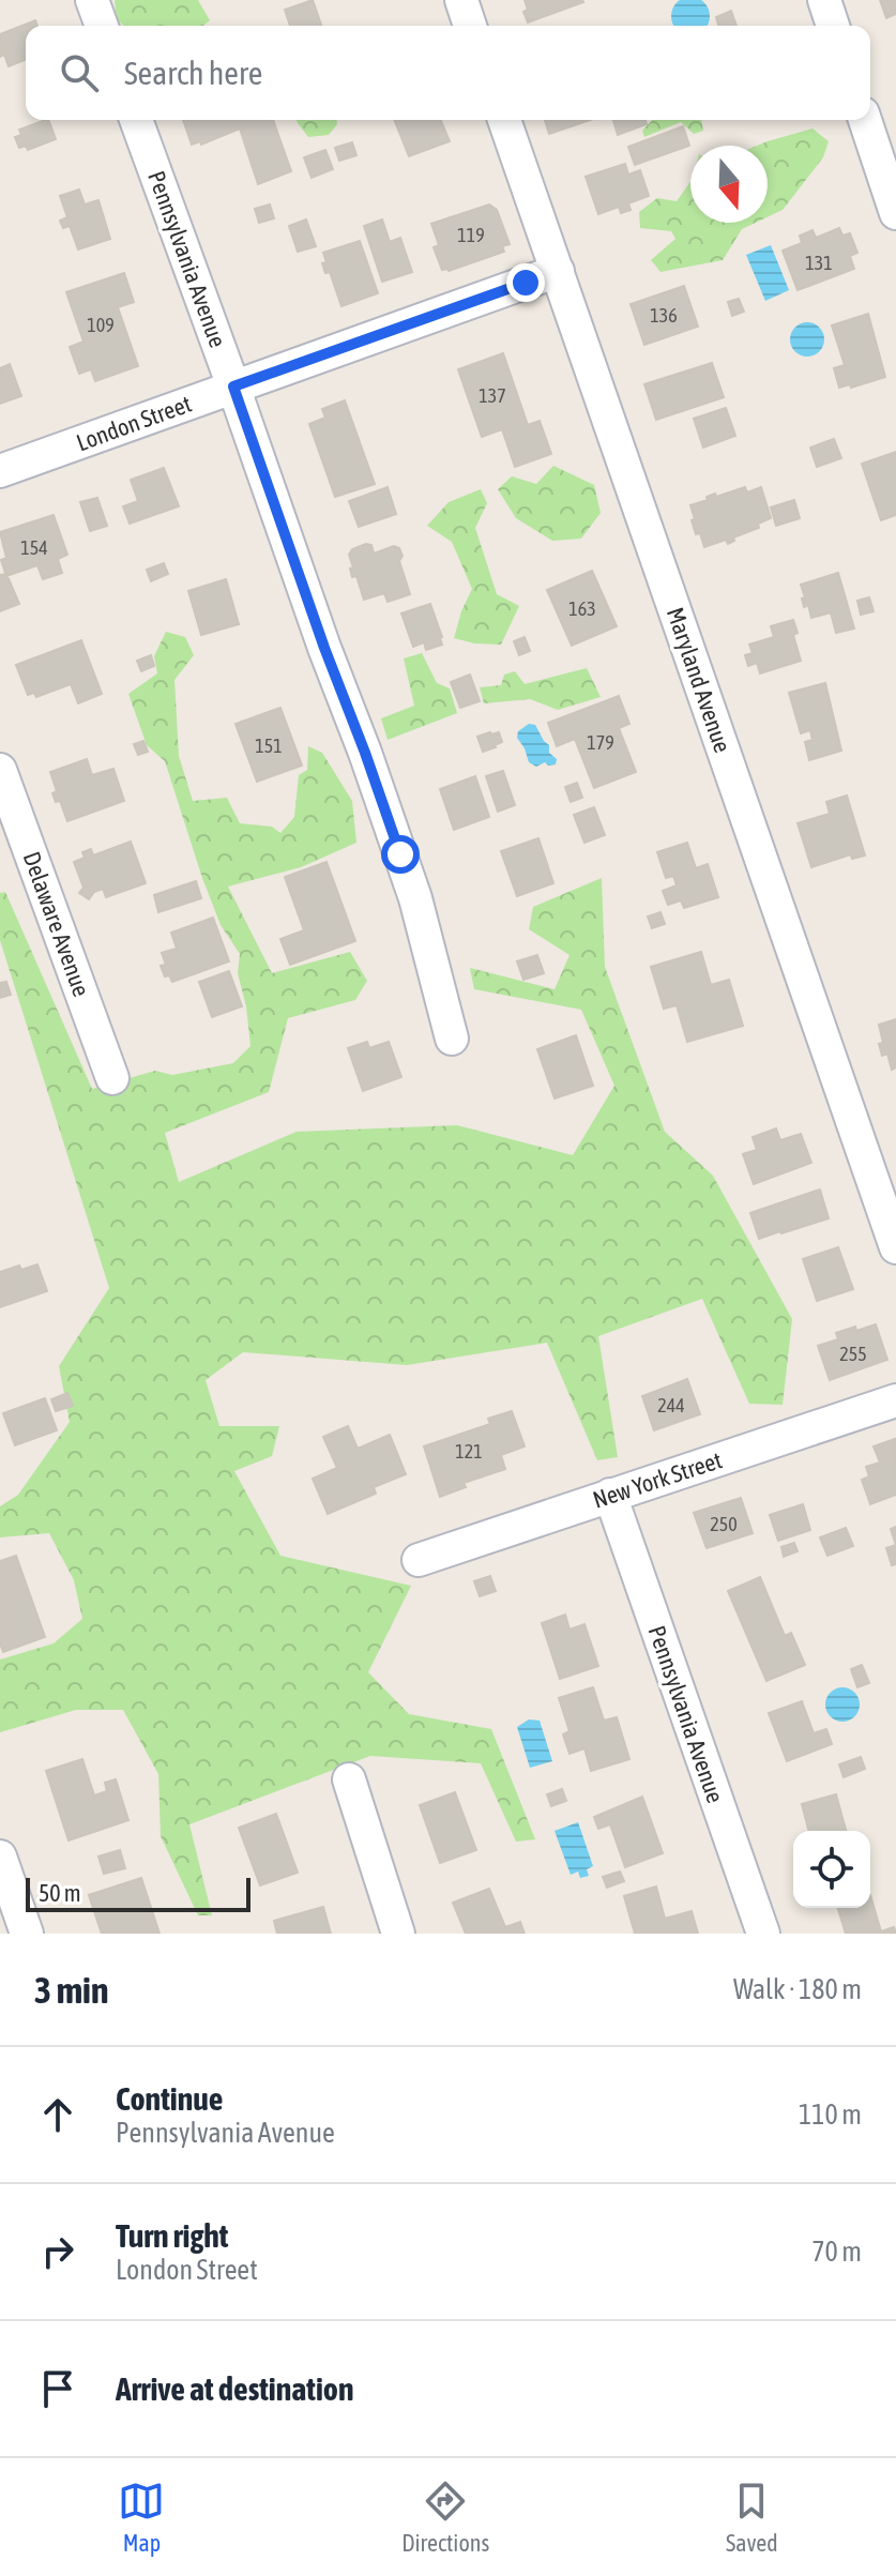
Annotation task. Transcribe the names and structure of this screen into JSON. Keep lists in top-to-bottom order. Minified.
{"streets":{"street":["Pennsylvania Avenue","London Street","Maryland Avenue","Delaware Avenue","New York Street"]},"crossings":[["Pennsylvania Avenue","London Street"],["Pennsylvania Avenue","New York Street"],["London Street","Maryland Avenue"]],"house_numbers":["119","131","136","109","137","154","163","179","151","255","244","121","250"],"scale_bar":"50 m","north":"bottom","page":{"search":"Search here","scale":"50 m","heading":["3 min","Walk · 180 m"],"list":[["Continue","Pennsylvania Avenue","110 m"],["Turn right","London Street","70 m"],"Arrive at destination"],"nav":["Map","Directions","Saved"]}}
